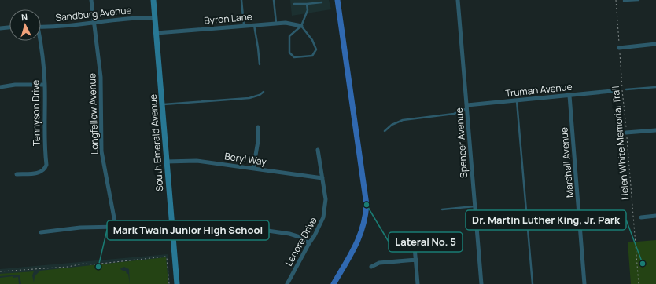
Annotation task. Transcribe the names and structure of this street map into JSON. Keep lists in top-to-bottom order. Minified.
{"streets":{"street":["Sandburg Avenue","Byron Lane","Truman Avenue","Tennyson Drive","Longfellow Avenue","South Emerald Avenue","Spencer Avenue","Beryl Way","Marshall Avenue","Lenore Drive"],"path":["Helen White Memorial Trail"]},"crossings":[["Sandburg Avenue","Longfellow Avenue"],["Sandburg Avenue","South Emerald Avenue"],["Byron Lane","South Emerald Avenue"],["Truman Avenue","Spencer Avenue"],["Truman Avenue","Marshall Avenue"],["South Emerald Avenue","Beryl Way"],["Beryl Way","Lenore Drive"]],"places":["Lateral No. 5","Dr. Martin Luther King, Jr. Park","Mark Twain Junior High School"],"north":"top"}
